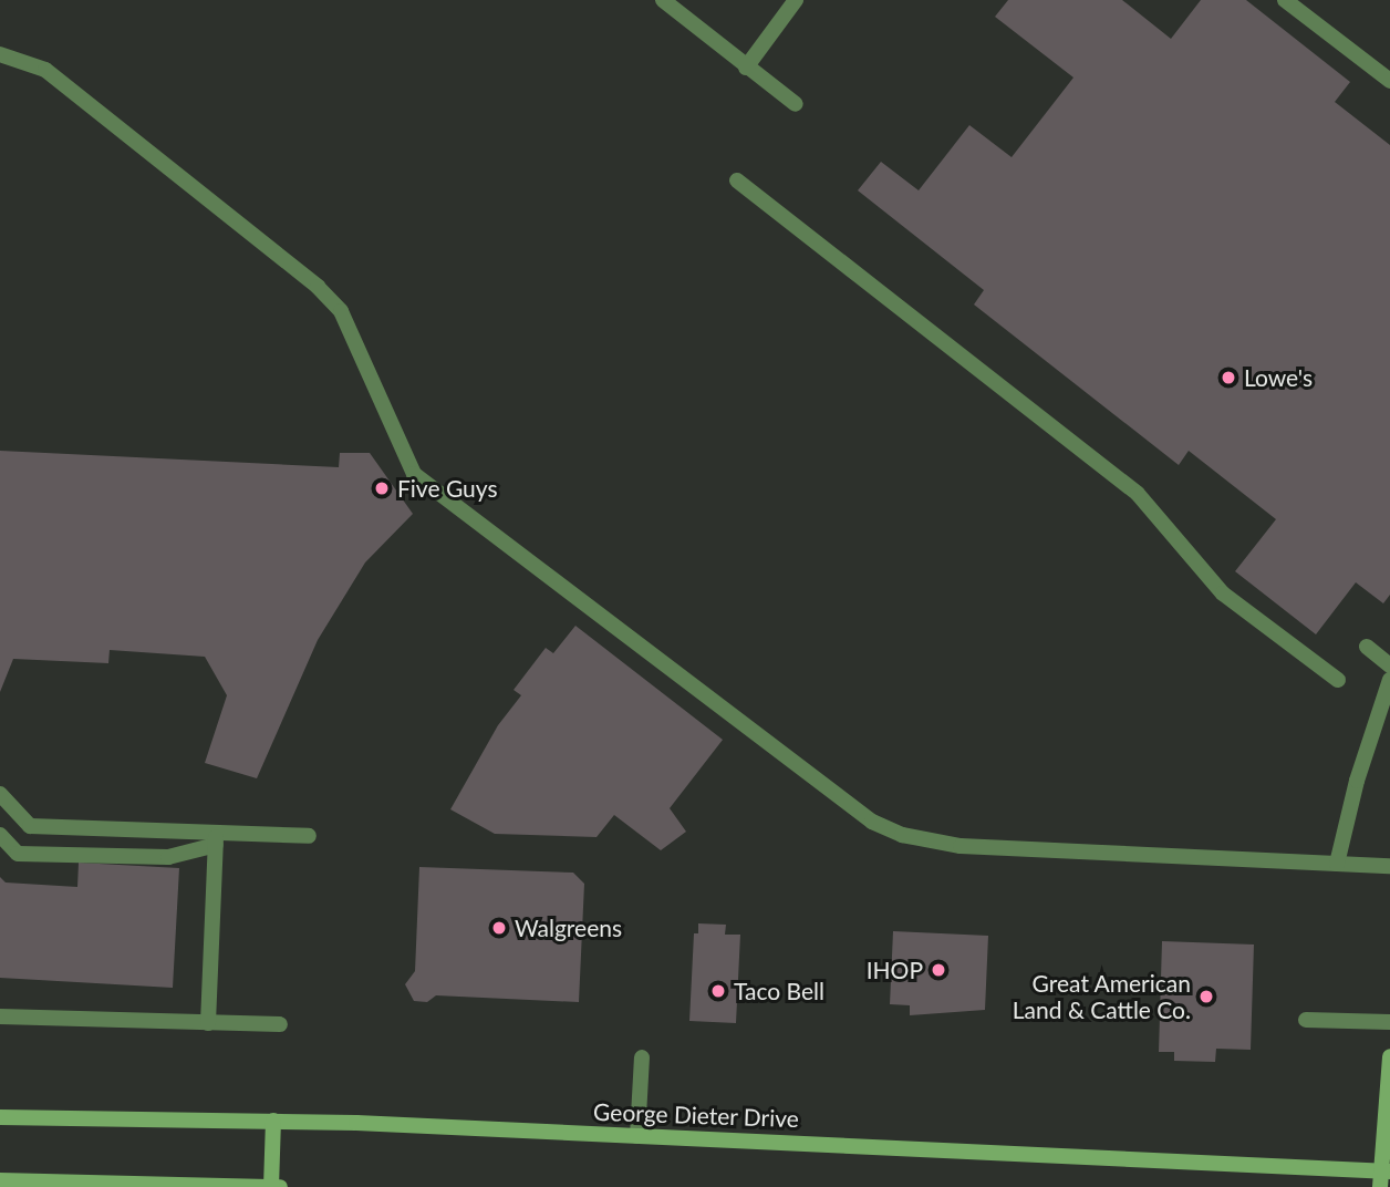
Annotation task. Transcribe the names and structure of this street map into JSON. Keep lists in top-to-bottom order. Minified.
{"streets":{"main road":["George Dieter Drive"]},"places":["Lowe's","Five Guys","Walgreens","IHOP","Taco Bell","Great American Land & Cattle Co."]}
